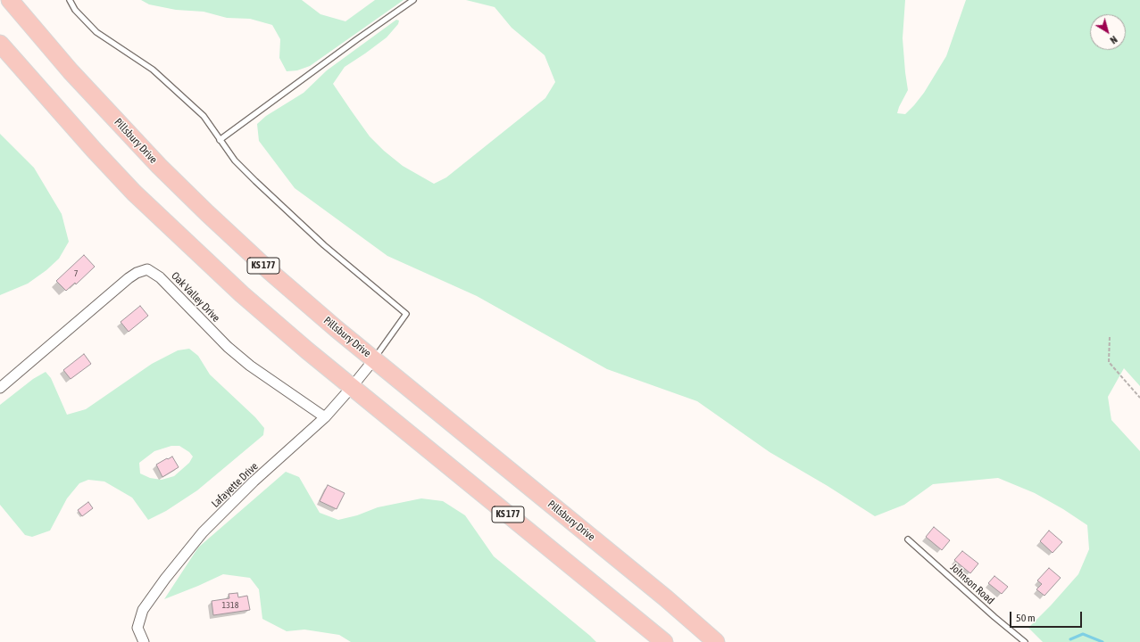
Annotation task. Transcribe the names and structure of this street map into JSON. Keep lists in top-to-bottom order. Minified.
{"streets":{"highway":["Pillsbury Drive","KS 177"],"street":["Oak Valley Drive","Lafayette Drive"],"lane":["Johnson Road"]},"crossings":[["Pillsbury Drive","Lafayette Drive"],["KS 177","Lafayette Drive"],["Oak Valley Drive","Lafayette Drive"]],"house_numbers":["7","1318"],"scale_bar":"50 m","north":"bottom right"}
